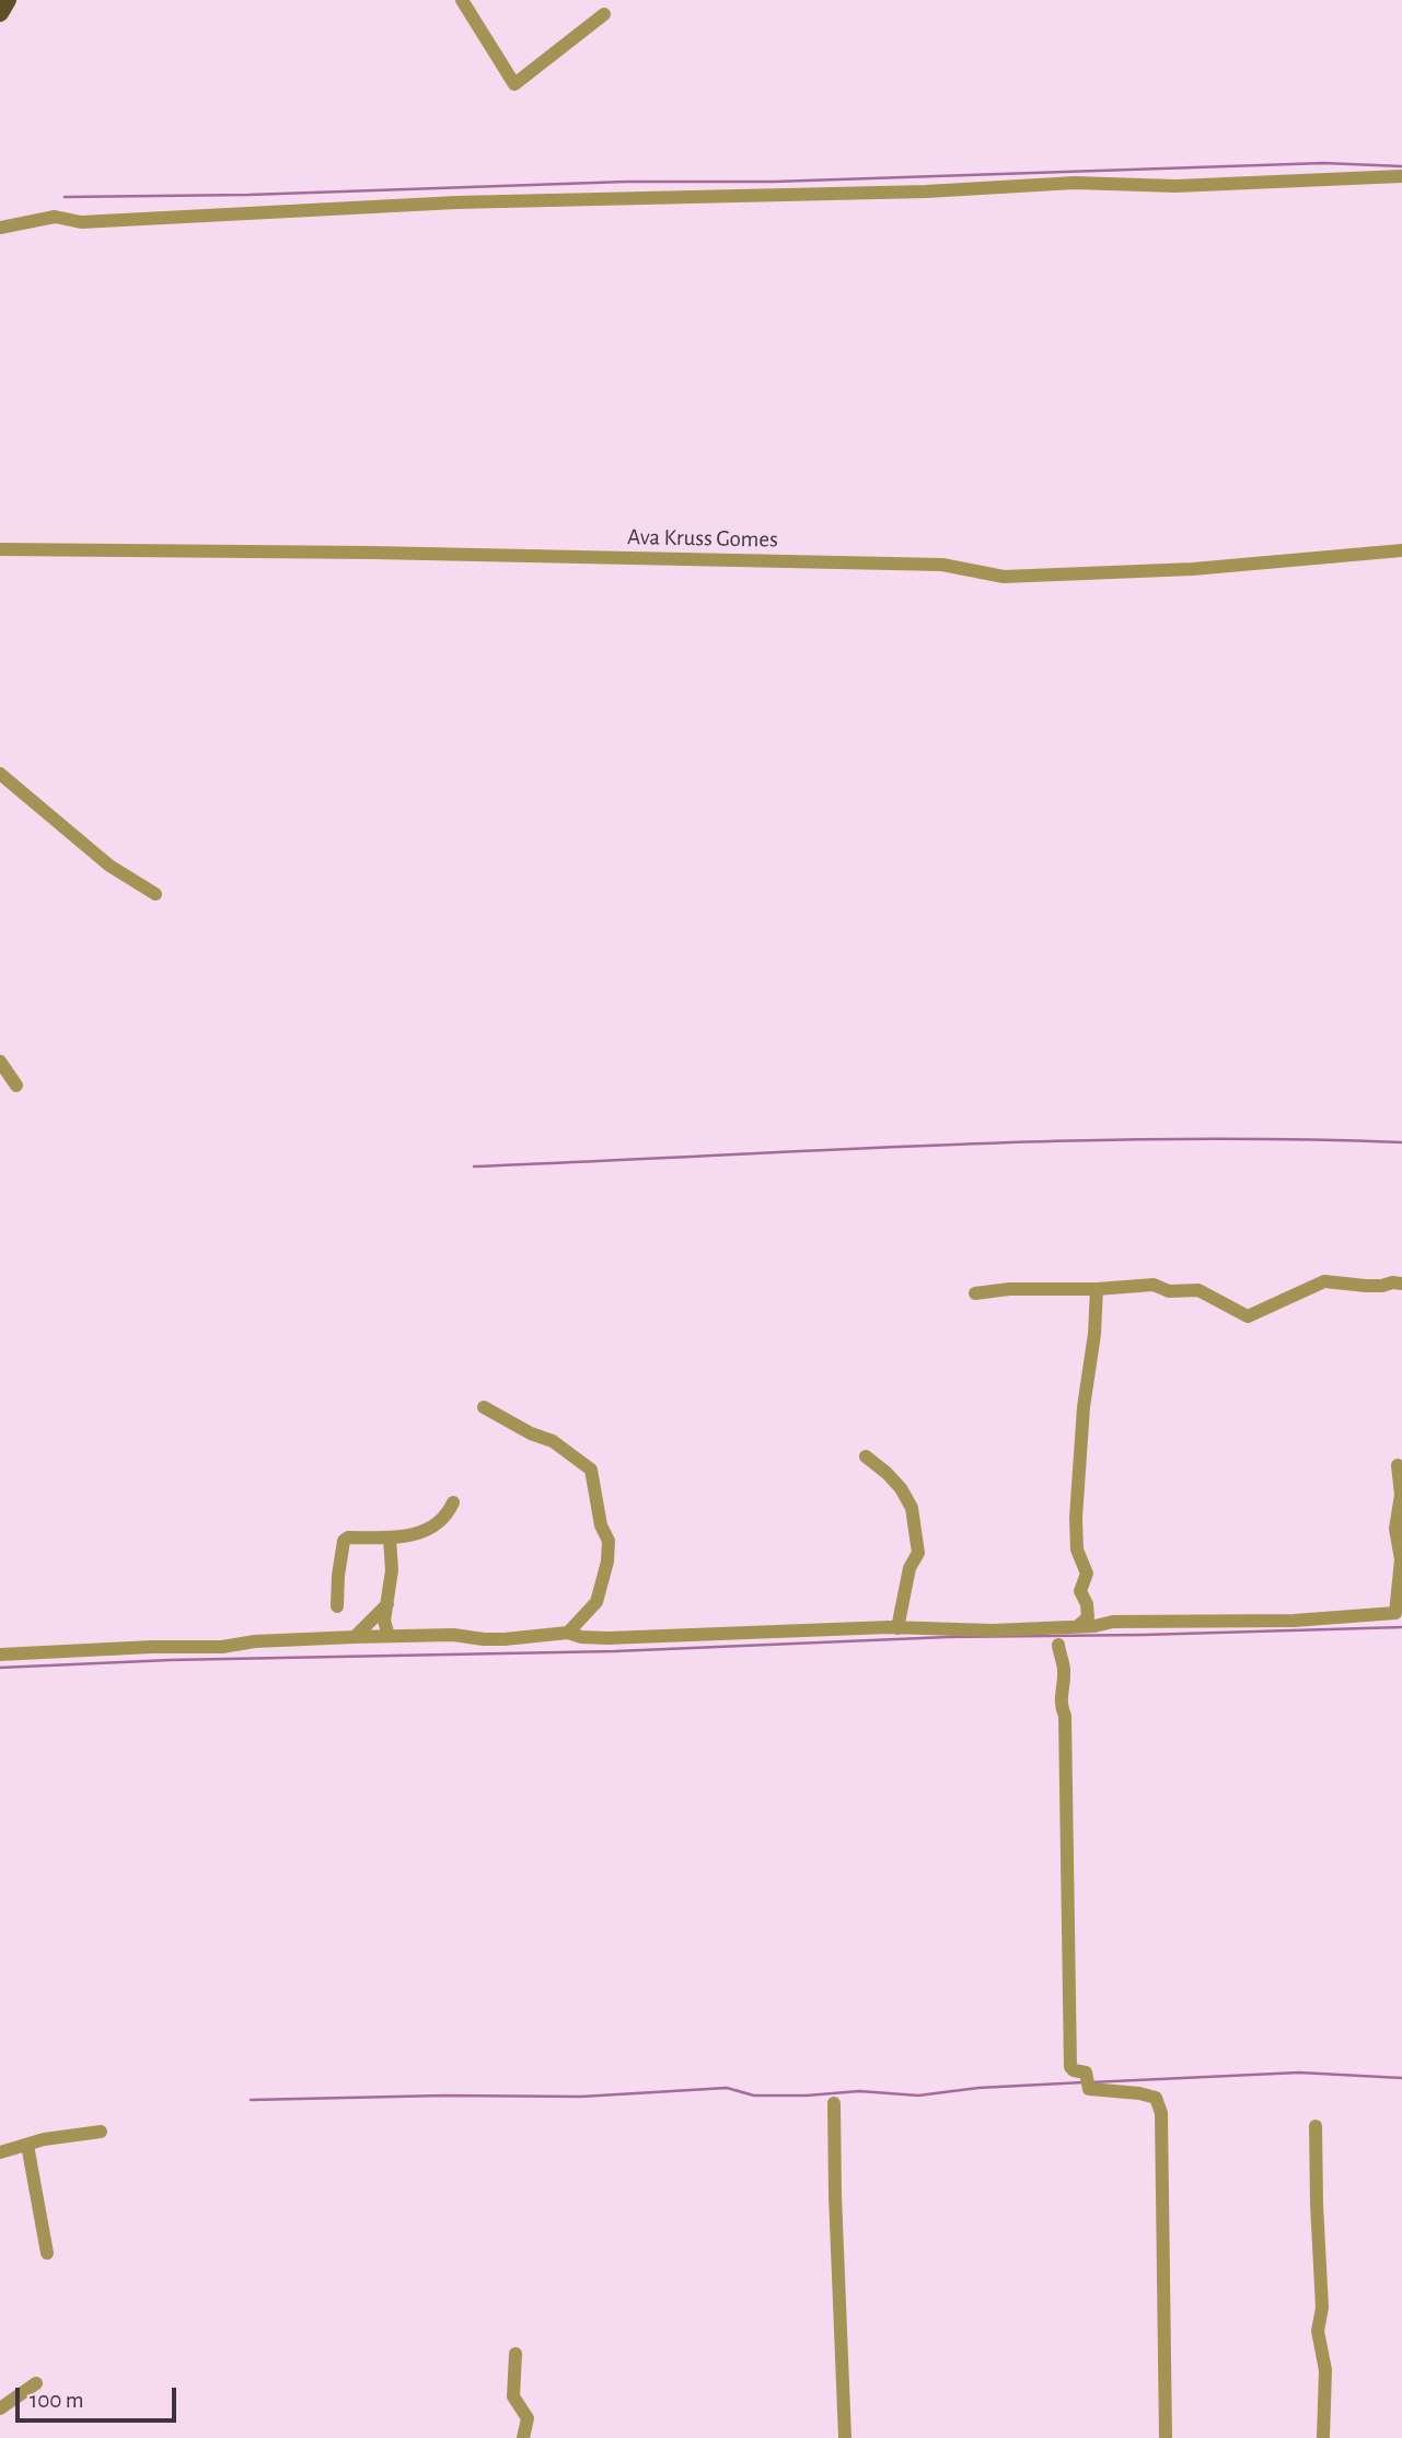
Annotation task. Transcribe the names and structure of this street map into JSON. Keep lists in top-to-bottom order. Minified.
{"streets":{"street":["Ava Kruss Gomes"]},"scale_bar":"100 m"}
